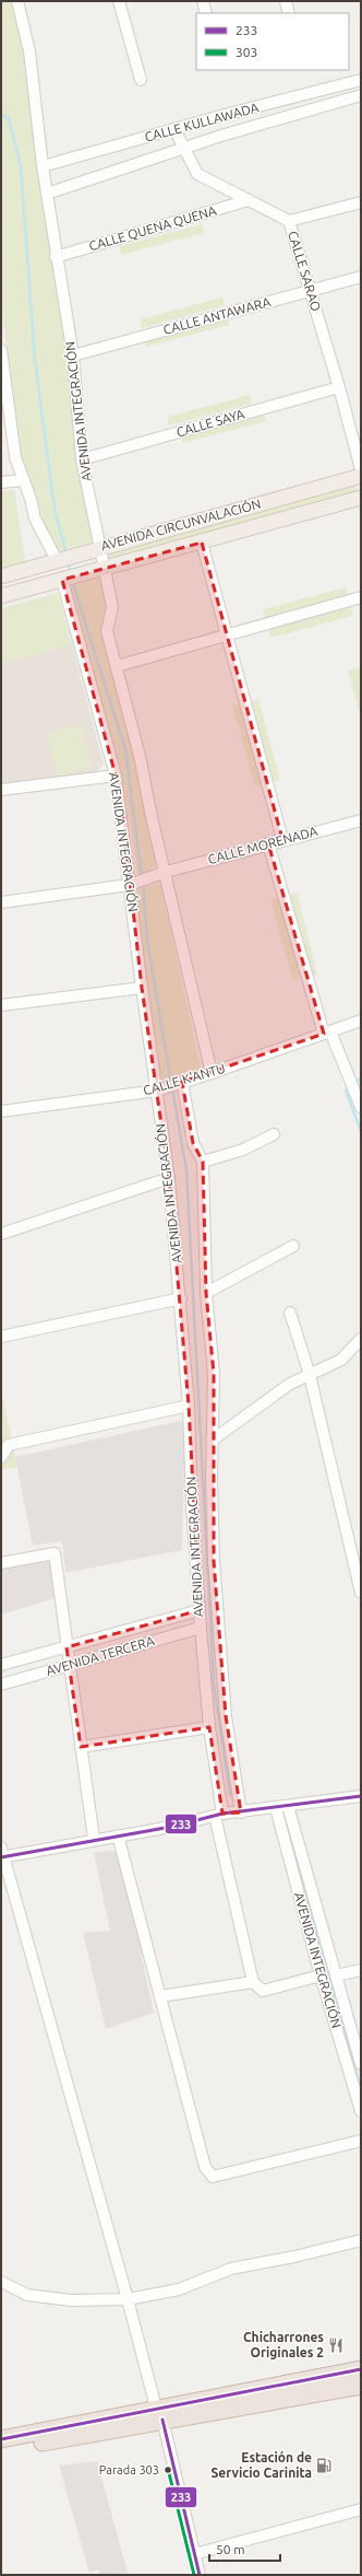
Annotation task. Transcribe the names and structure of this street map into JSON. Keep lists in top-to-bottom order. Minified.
{"streets":{"main road":["AVENIDA CIRCUNVALACIÓN"],"street":["CALLE KULLAWADA","CALLE QUENA QUENA","CALLE SARAO","CALLE ANTAWARA","AVENIDA INTEGRACIÓN","CALLE SAYA","CALLE MORENADA","CALLE K'ANTU","AVENIDA TERCERA"]},"crossings":[["CALLE KULLAWADA","CALLE SARAO"],["CALLE KULLAWADA","AVENIDA INTEGRACIÓN"],["CALLE QUENA QUENA","CALLE SARAO"],["CALLE QUENA QUENA","AVENIDA INTEGRACIÓN"],["CALLE SARAO","CALLE ANTAWARA"],["CALLE SARAO","CALLE SAYA"],["CALLE ANTAWARA","AVENIDA INTEGRACIÓN"],["AVENIDA INTEGRACIÓN","CALLE SAYA"],["AVENIDA INTEGRACIÓN","AVENIDA CIRCUNVALACIÓN"],["AVENIDA INTEGRACIÓN","CALLE MORENADA"],["AVENIDA INTEGRACIÓN","CALLE K'ANTU"],["AVENIDA INTEGRACIÓN","AVENIDA TERCERA"]],"places":{"restaurant":["Chicharrones Originales 2"],"fuel station":["Estación de Servicio Carinita"],"other":["Parada 303"]},"lines":["transit line 233","transit line 303"],"legend":["233","303"],"scale_bar":"50 m"}
